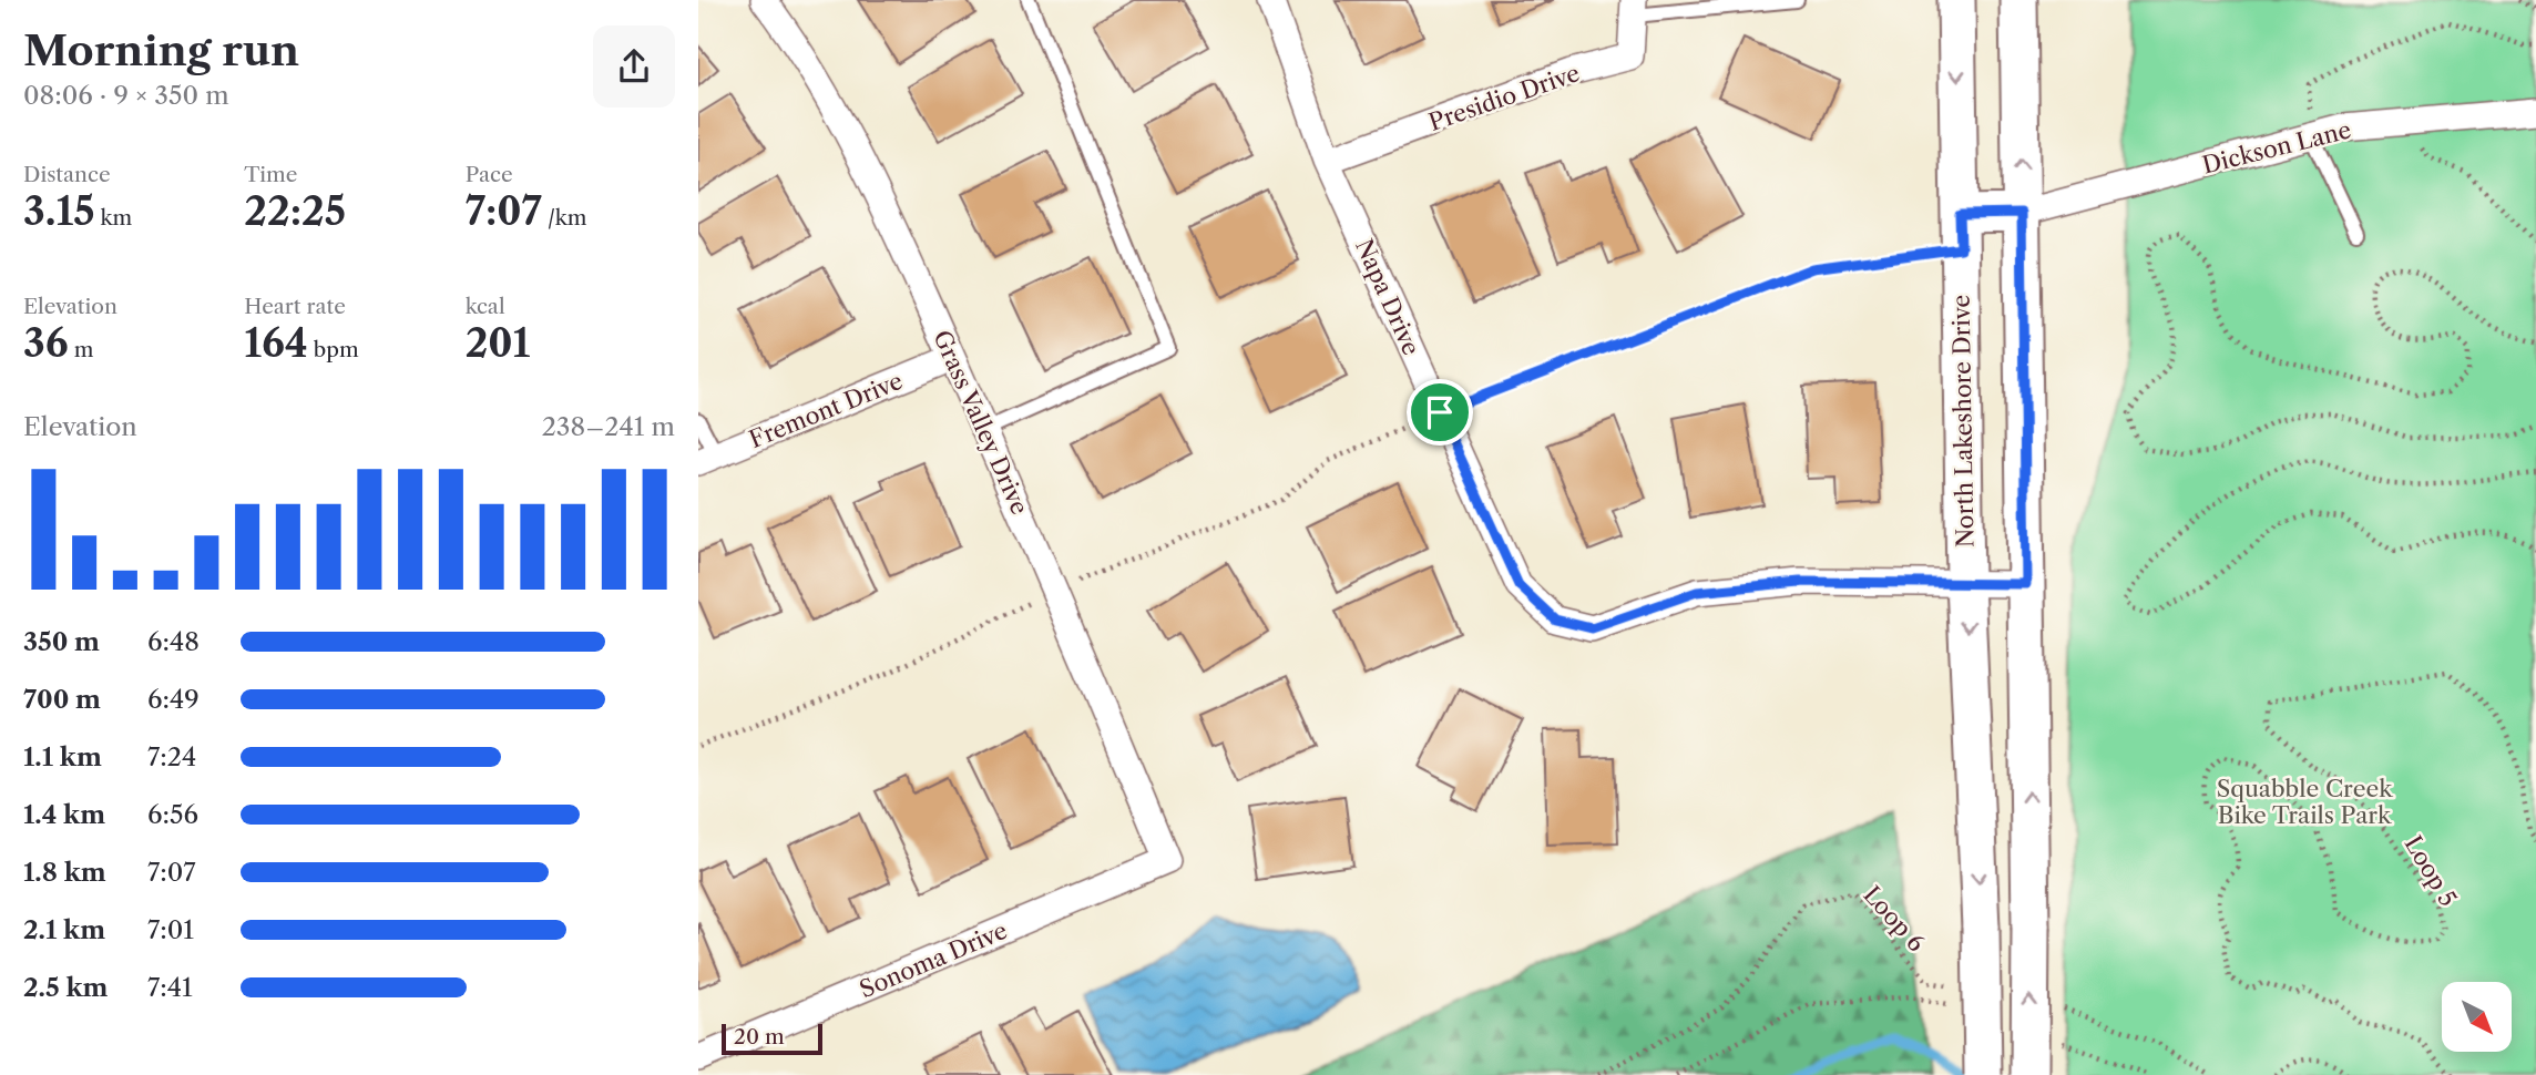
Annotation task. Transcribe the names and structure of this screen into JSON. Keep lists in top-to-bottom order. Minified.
{"streets":{"main road":["North Lakeshore Drive"],"street":["Presidio Drive","Dickson Lane","Napa Drive","Fremont Drive","Grass Valley Drive","Sonoma Drive"],"path":["Loop 5","Loop 6"]},"crossings":[["Presidio Drive","Napa Drive"],["Napa Drive","North Lakeshore Drive"],["Fremont Drive","Grass Valley Drive"],["Grass Valley Drive","Sonoma Drive"]],"parks":["Squabble Creek Bike Trails Park"],"scale_bar":"20 m","north":"bottom right","page":{"heading":["Morning run","08:06 · 9 × 350 m"],"stats":[["Distance","3.15 km"],["Time","22:25"],["Pace","7:07 /km"],["Elevation","36 m"],["Heart rate","164 bpm"],["kcal","201"]],"chart":["Elevation","238–241 m"],"list":[{"name":"350 m","note":"6:48"},{"name":"700 m","note":"6:49"},{"name":"1.1 km","note":"7:24"},{"name":"1.4 km","note":"6:56"},{"name":"1.8 km","note":"7:07"},{"name":"2.1 km","note":"7:01"},{"name":"2.5 km","note":"7:41"}],"scale":"20 m"}}
